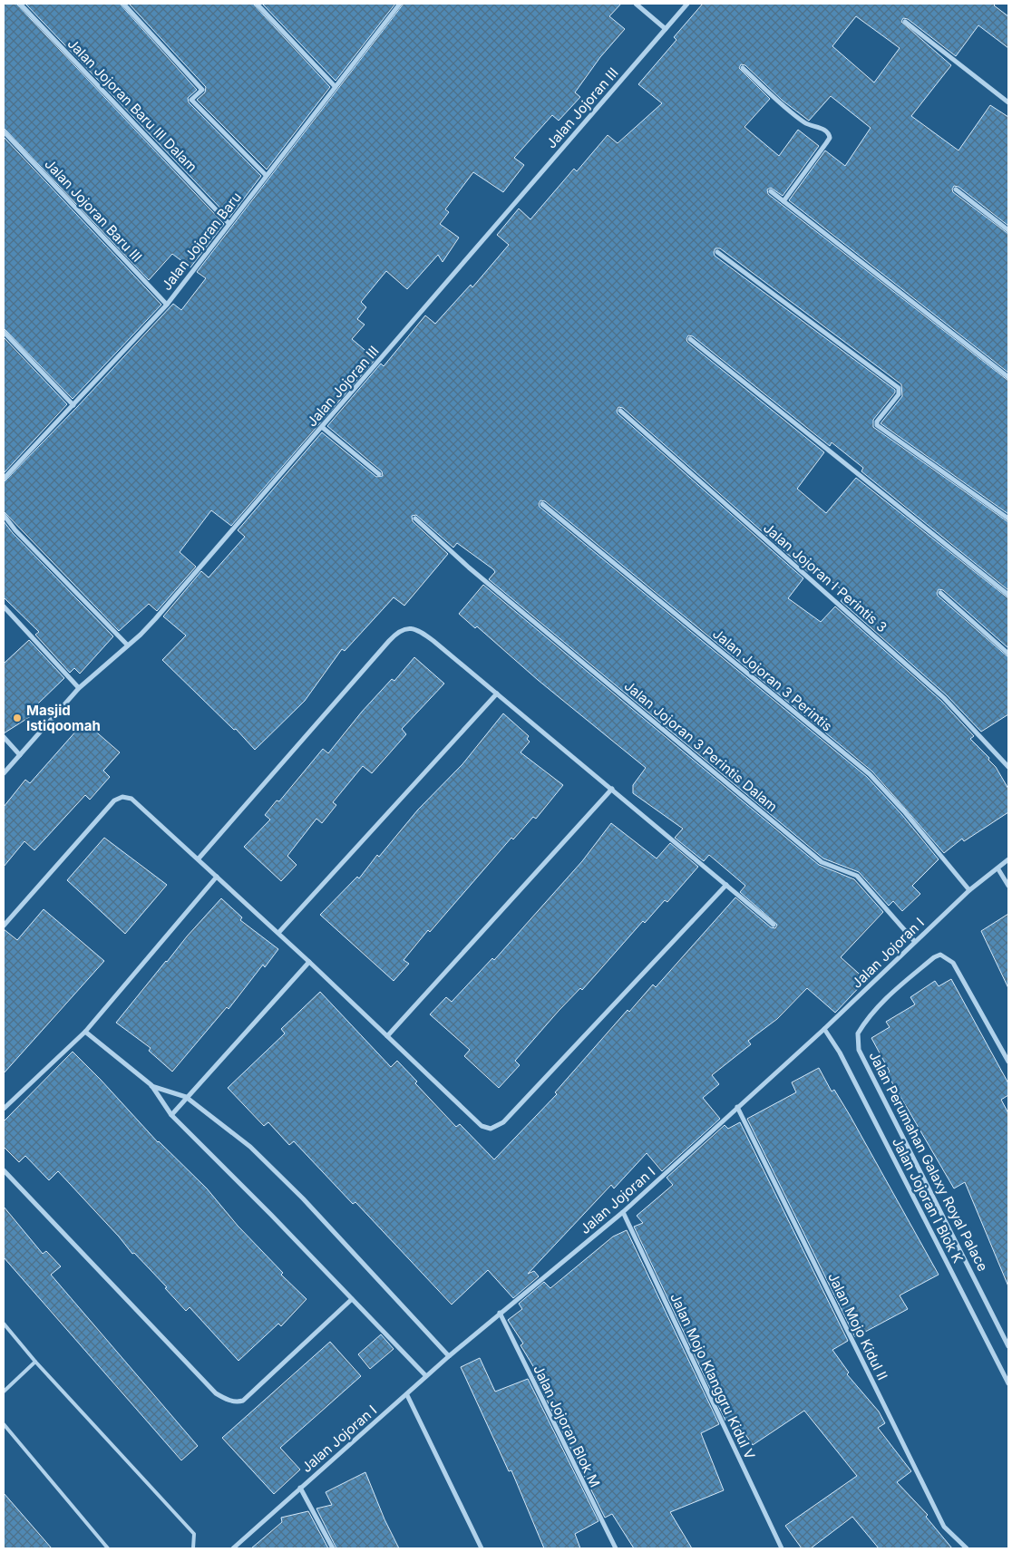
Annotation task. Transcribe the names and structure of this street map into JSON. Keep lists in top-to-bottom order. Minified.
{"streets":{"street":["Jalan Jojoran Baru III Dalam","Jalan Jojoran III","Jalan Jojoran Baru III","Jalan Jojoran Baru","Jalan Jojoran I Perintis 3","Jalan Jojoran 3 Perintis","Jalan Jojoran 3 Perintis Dalam","Jalan Jojoran I","Jalan Perumahan Galaxy Royal Palace","Jalan Jojoran I Blok K","Jalan Mojo Kidul II","Jalan Mojo Klanggru Kidul V","Jalan Jojoran Blok M"]},"crossings":[["Jalan Jojoran Baru III Dalam","Jalan Jojoran Baru"],["Jalan Jojoran Baru III","Jalan Jojoran Baru"],["Jalan Jojoran 3 Perintis","Jalan Jojoran I"],["Jalan Jojoran 3 Perintis Dalam","Jalan Jojoran I"],["Jalan Jojoran I","Jalan Jojoran I Blok K"],["Jalan Jojoran I","Jalan Mojo Kidul II"],["Jalan Jojoran I","Jalan Mojo Klanggru Kidul V"],["Jalan Jojoran I","Jalan Jojoran Blok M"]],"places":["Masjid Istiqoomah"]}
